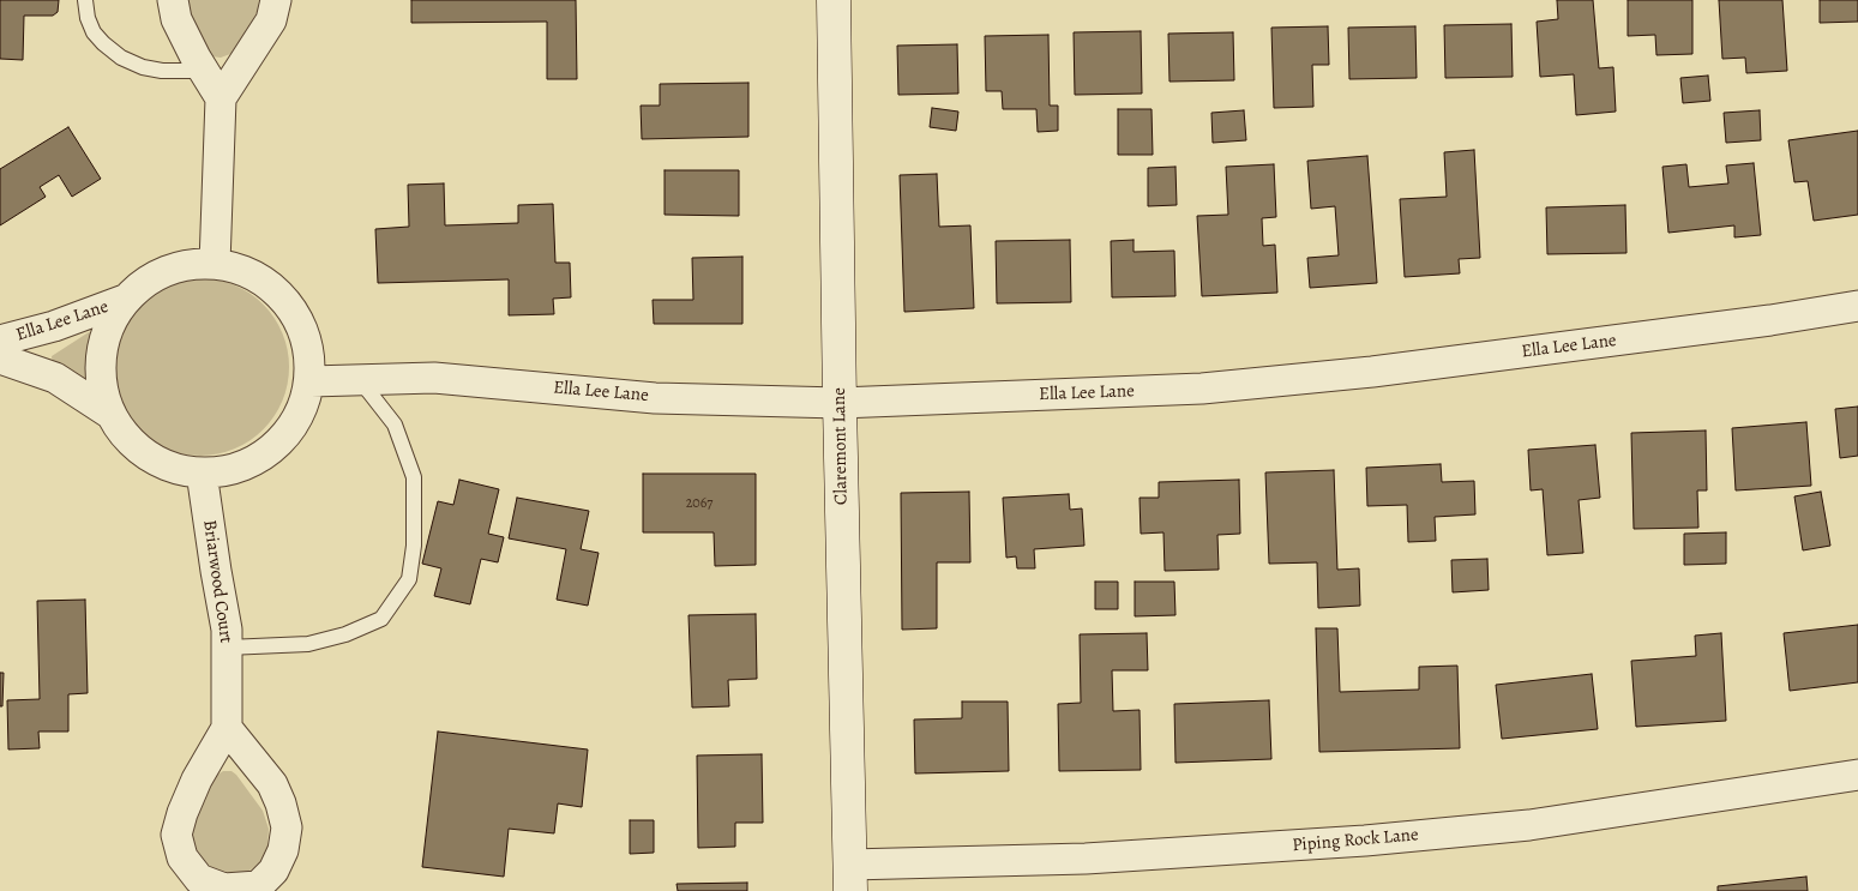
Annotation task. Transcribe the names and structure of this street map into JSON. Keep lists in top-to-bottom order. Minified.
{"streets":{"street":["Ella Lee Lane","Claremont Lane","Briarwood Court","Piping Rock Lane"]},"crossings":[["Ella Lee Lane","Claremont Lane"],["Ella Lee Lane","Briarwood Court"],["Claremont Lane","Piping Rock Lane"]],"house_numbers":["2067"]}
